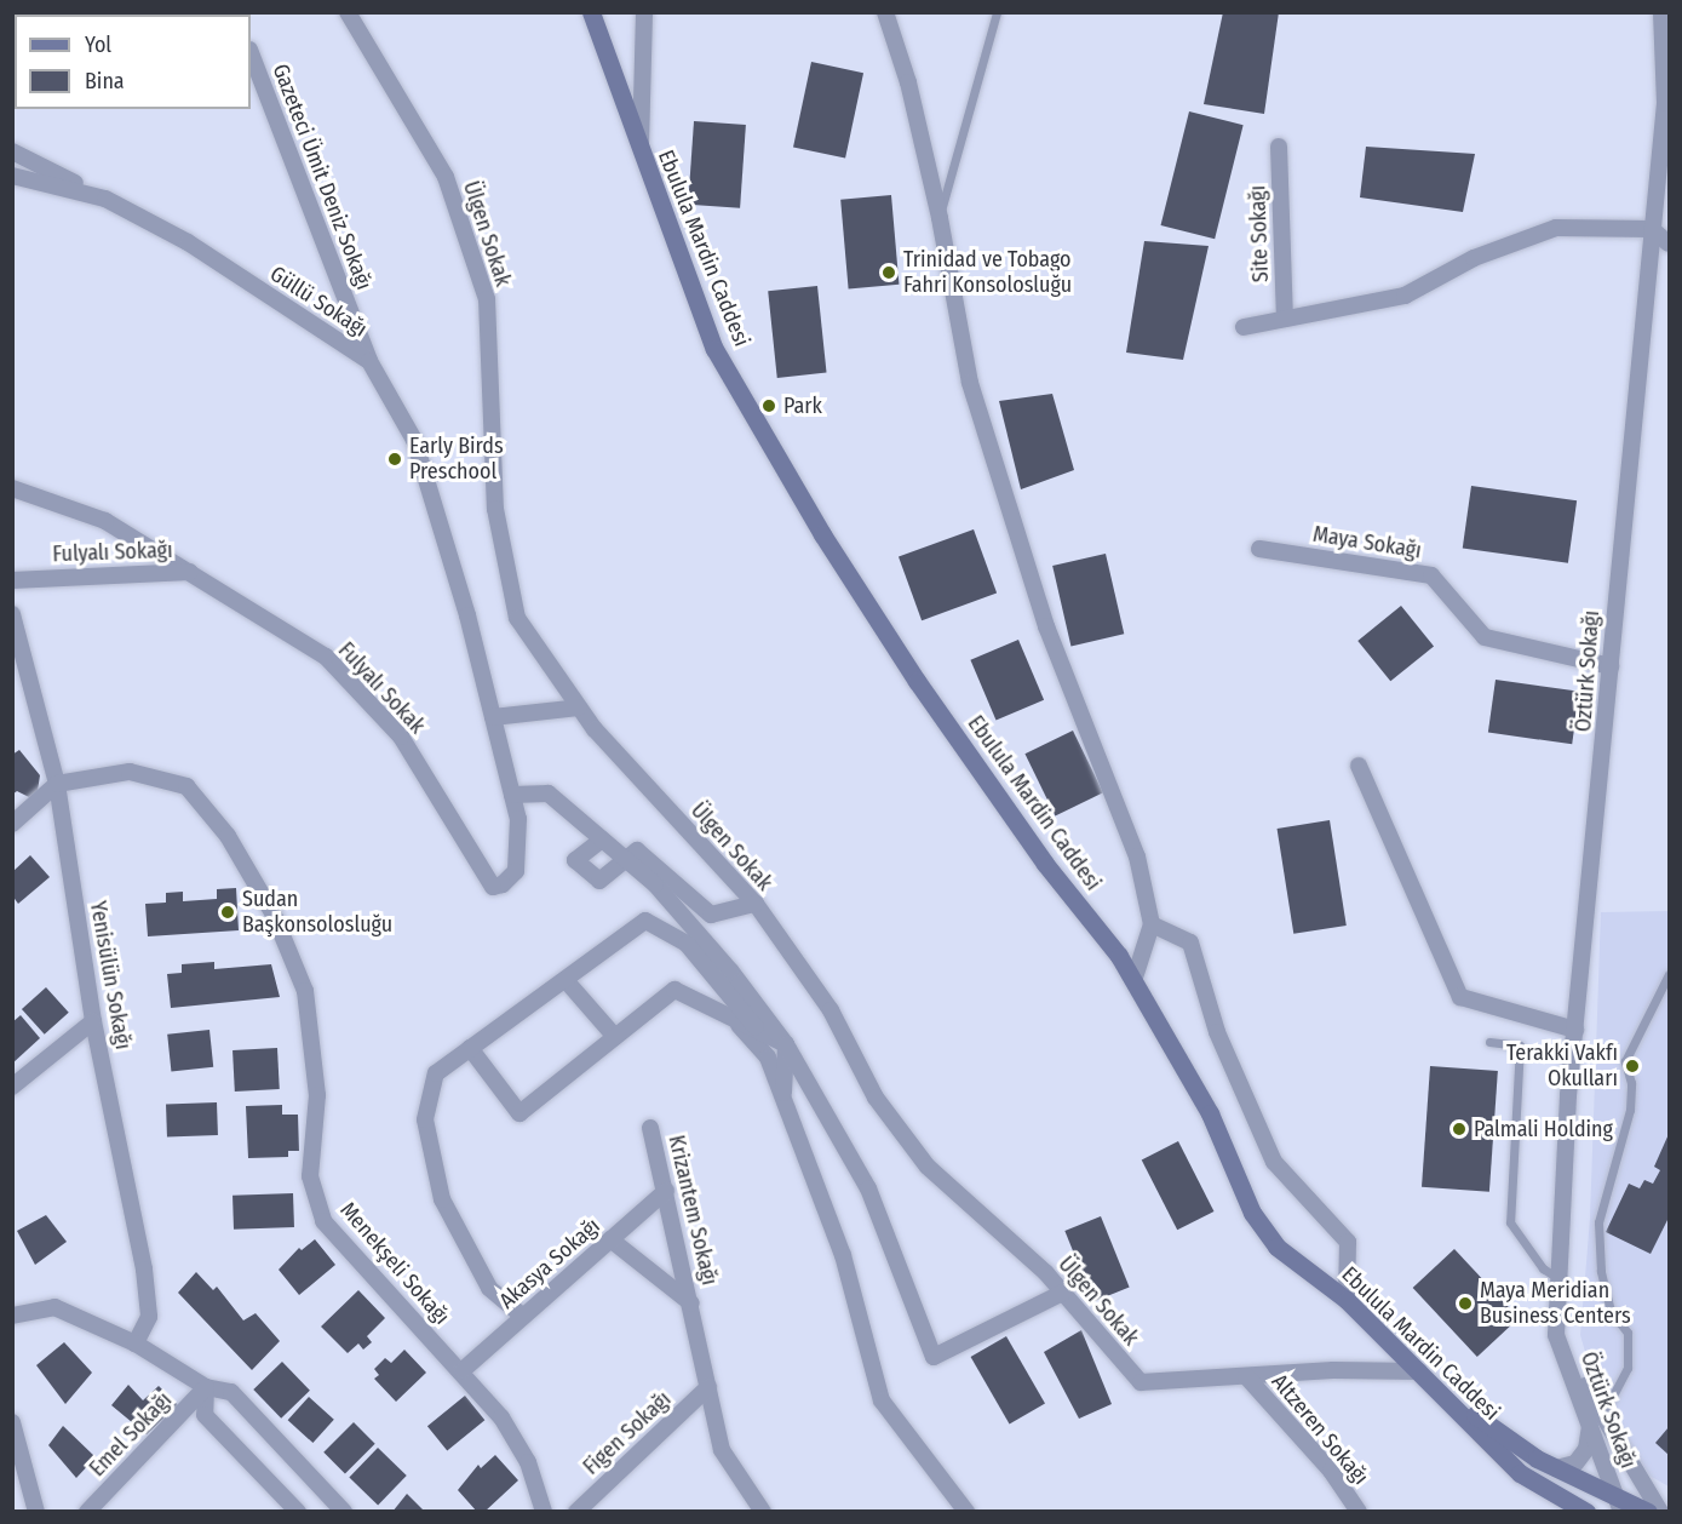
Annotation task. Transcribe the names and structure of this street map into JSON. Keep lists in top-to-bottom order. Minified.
{"streets":{"street":["Gazeteci Ümit Deniz Sokağı","Ülgen Sokak","Site Sokağı","Ebulula Mardin Caddesi","Güllü Sokağı","Maya Sokağı","Fulyalı Sokağı","Öztürk Sokağı","Fulyalı Sokak","Yenisülün Sokağı","Krizantem Sokağı","Menekşeli Sokağı","Akasya Sokağı","Altzeren Sokağı","Figen Sokağı","Emel Sokağı"]},"crossings":[["Gazeteci Ümit Deniz Sokağı","Güllü Sokağı"],["Ülgen Sokak","Ebulula Mardin Caddesi"],["Ülgen Sokak","Altzeren Sokağı"],["Güllü Sokağı","Fulyalı Sokak"],["Maya Sokağı","Öztürk Sokağı"],["Fulyalı Sokağı","Fulyalı Sokak"],["Yenisülün Sokağı","Menekşeli Sokağı"],["Krizantem Sokağı","Akasya Sokağı"],["Krizantem Sokağı","Figen Sokağı"],["Menekşeli Sokağı","Akasya Sokağı"]],"places":["Trinidad ve Tobago Fahri Konsolosluğu","Park","Early Birds Preschool","Sudan Başkonsolosluğu","Terakki Vakfı Okulları","Palmali Holding","Maya Meridian Business Centers"],"legend":["Yol","Bina"]}
